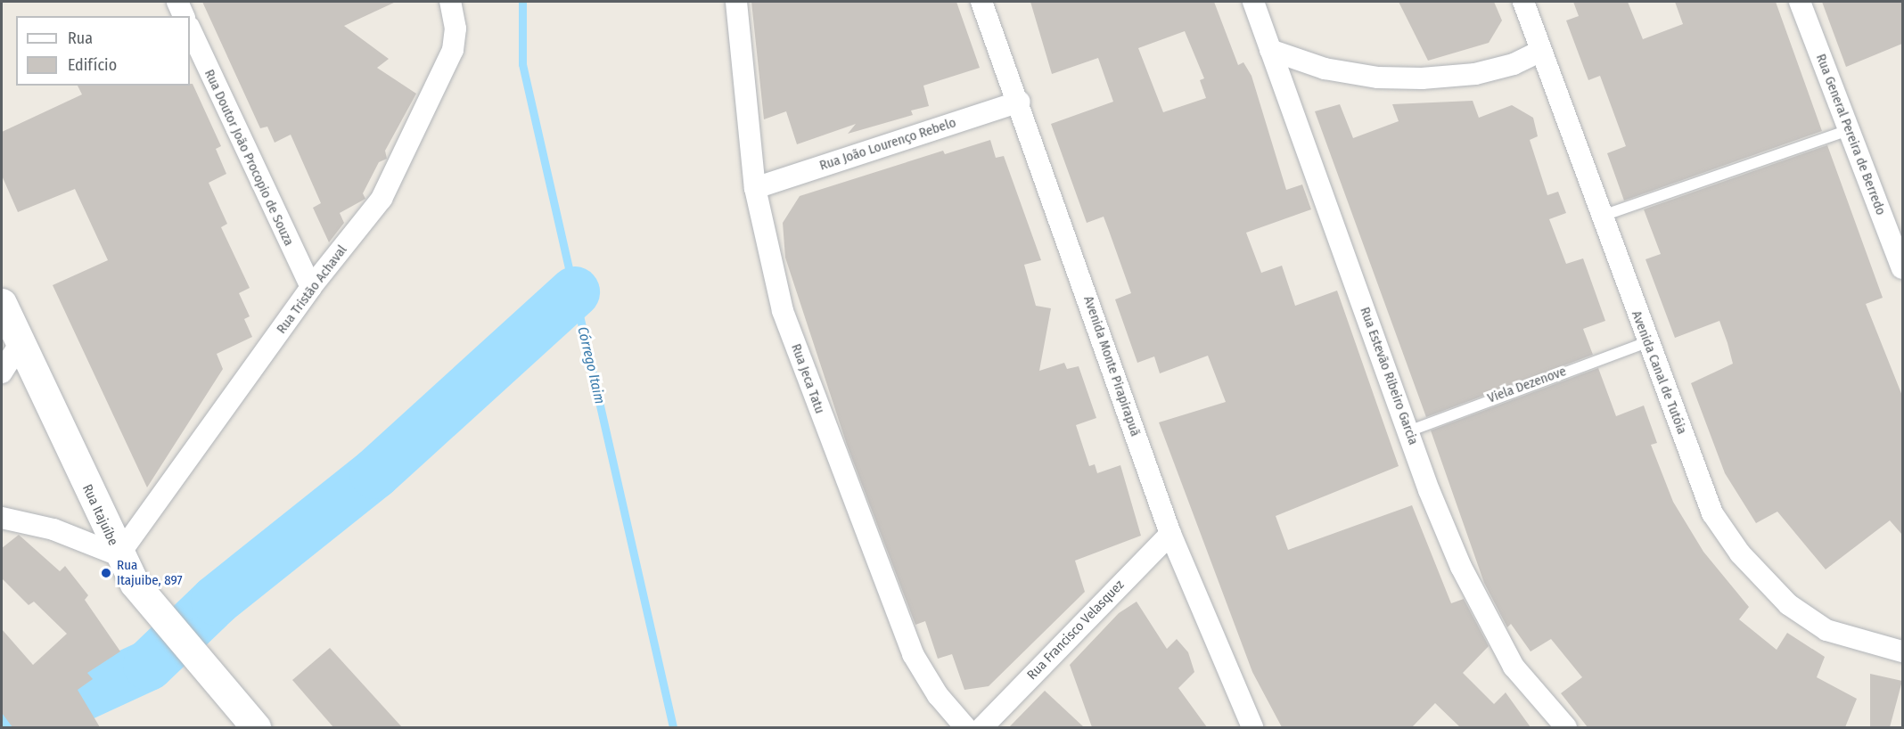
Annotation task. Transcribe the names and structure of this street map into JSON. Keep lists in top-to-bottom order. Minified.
{"streets":{"main road":["Rua Itajuíbe"],"street":["Rua General Pereira de Berredo","Rua João Lourenço Rebelo","Rua Doutor João Procopio de Souza","Rua Tristão Achaval","Avenida Monte Pirapirapuã","Avenida Canal de Tutóia","Rua Estevão Ribeiro Garcia","Rua Jeca Tatu","Rua Francisco Velasquez"],"lane":["Viela Dezenove"]},"crossings":[["Rua João Lourenço Rebelo","Avenida Monte Pirapirapuã"],["Rua João Lourenço Rebelo","Rua Jeca Tatu"],["Rua Doutor João Procopio de Souza","Rua Tristão Achaval"],["Rua Tristão Achaval","Rua Itajuíbe"],["Avenida Monte Pirapirapuã","Rua Francisco Velasquez"],["Avenida Canal de Tutóia","Viela Dezenove"],["Rua Estevão Ribeiro Garcia","Viela Dezenove"]],"water":["Córrego Itaim"],"places":["Rua Itajuibe, 897"],"legend":["Rua","Edifício"]}
